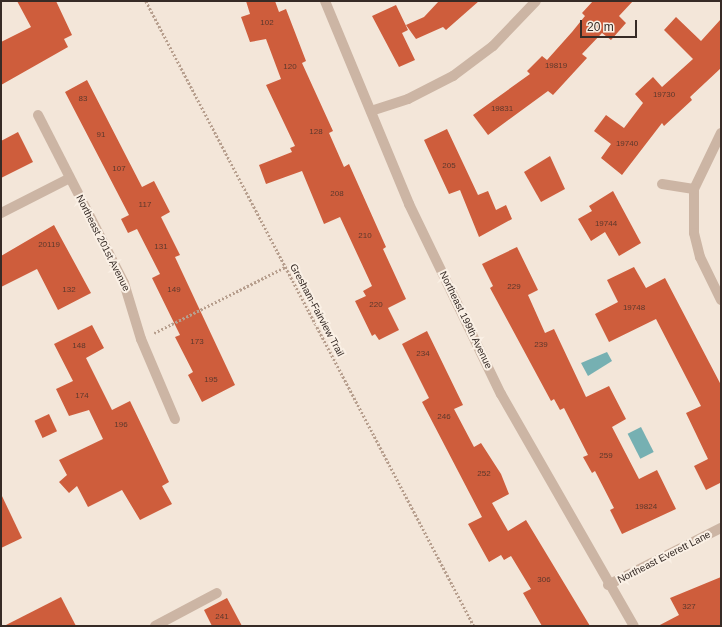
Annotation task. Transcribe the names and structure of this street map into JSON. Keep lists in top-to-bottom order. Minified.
{"streets":{"street":["Northeast 201st Avenue","Northeast 199th Avenue","Northeast Everett Lane"],"path":["Gresham-Fairview Trail"]},"crossings":[["Northeast 199th Avenue","Northeast Everett Lane"]],"house_numbers":["102","19819","120","19730","83","19831","128","91","19740","205","107","208","117","19744","210","20119","131","229","132","149","220","19748","173","239","148","234","195","174","246","196","259","252","19824","306","327","241"],"scale_bar":"20 m"}
